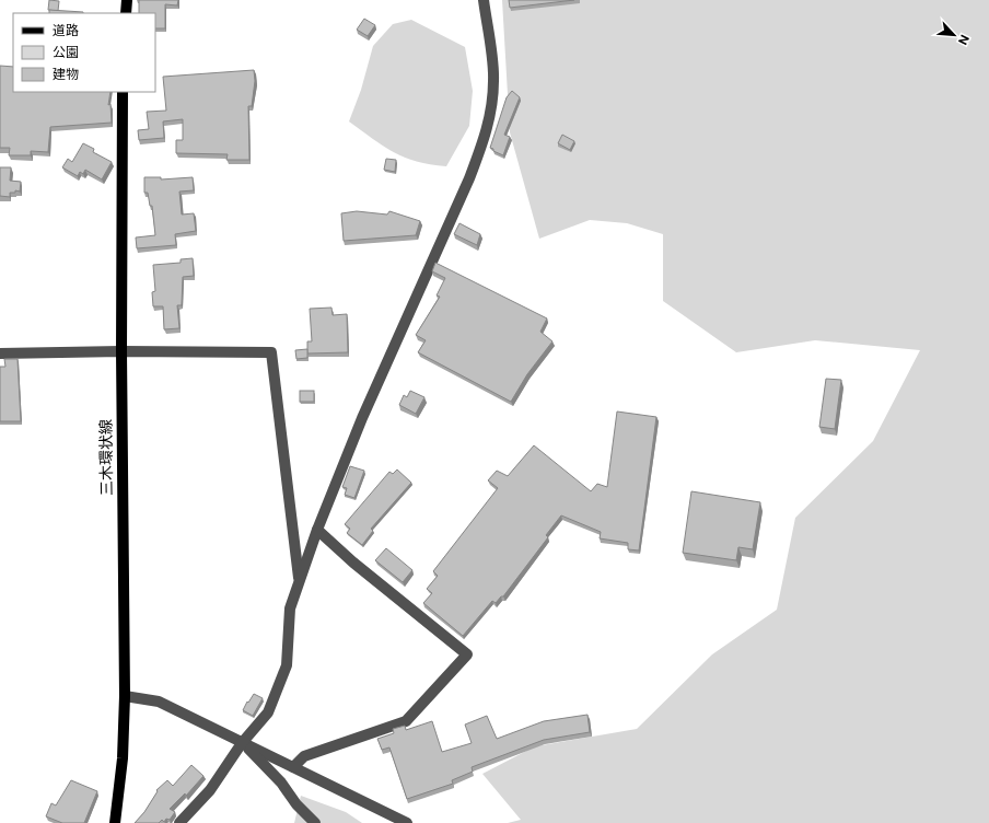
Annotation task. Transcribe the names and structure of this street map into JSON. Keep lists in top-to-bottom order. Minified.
{"streets":{"main road":["三木環状線"]},"legend":["道路","公園","建物"],"north":"bottom right"}
